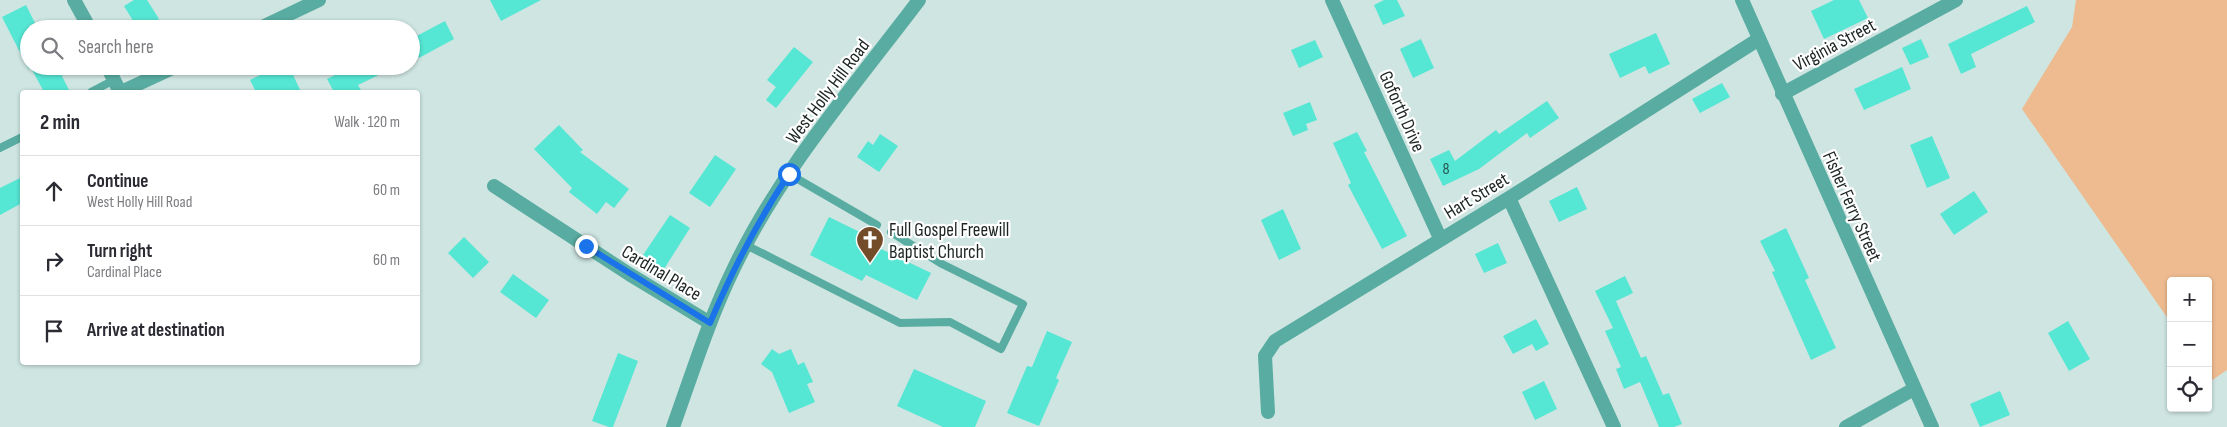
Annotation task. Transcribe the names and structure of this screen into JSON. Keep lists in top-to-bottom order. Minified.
{"streets":{"street":["Virginia Street","West Holly Hill Road","Goforth Drive","Hart Street","Fisher Ferry Street","Cardinal Place"]},"crossings":[["Virginia Street","Fisher Ferry Street"],["West Holly Hill Road","Cardinal Place"],["Goforth Drive","Hart Street"],["Hart Street","Fisher Ferry Street"]],"places":{"church":["Full Gospel Freewill Baptist Church"]},"house_numbers":["8"],"page":{"search":"Search here","heading":["2 min","Walk · 120 m"],"list":[["Continue","West Holly Hill Road","60 m"],["Turn right","Cardinal Place","60 m"],"Arrive at destination"],"map_buttons":["+","−"]}}
